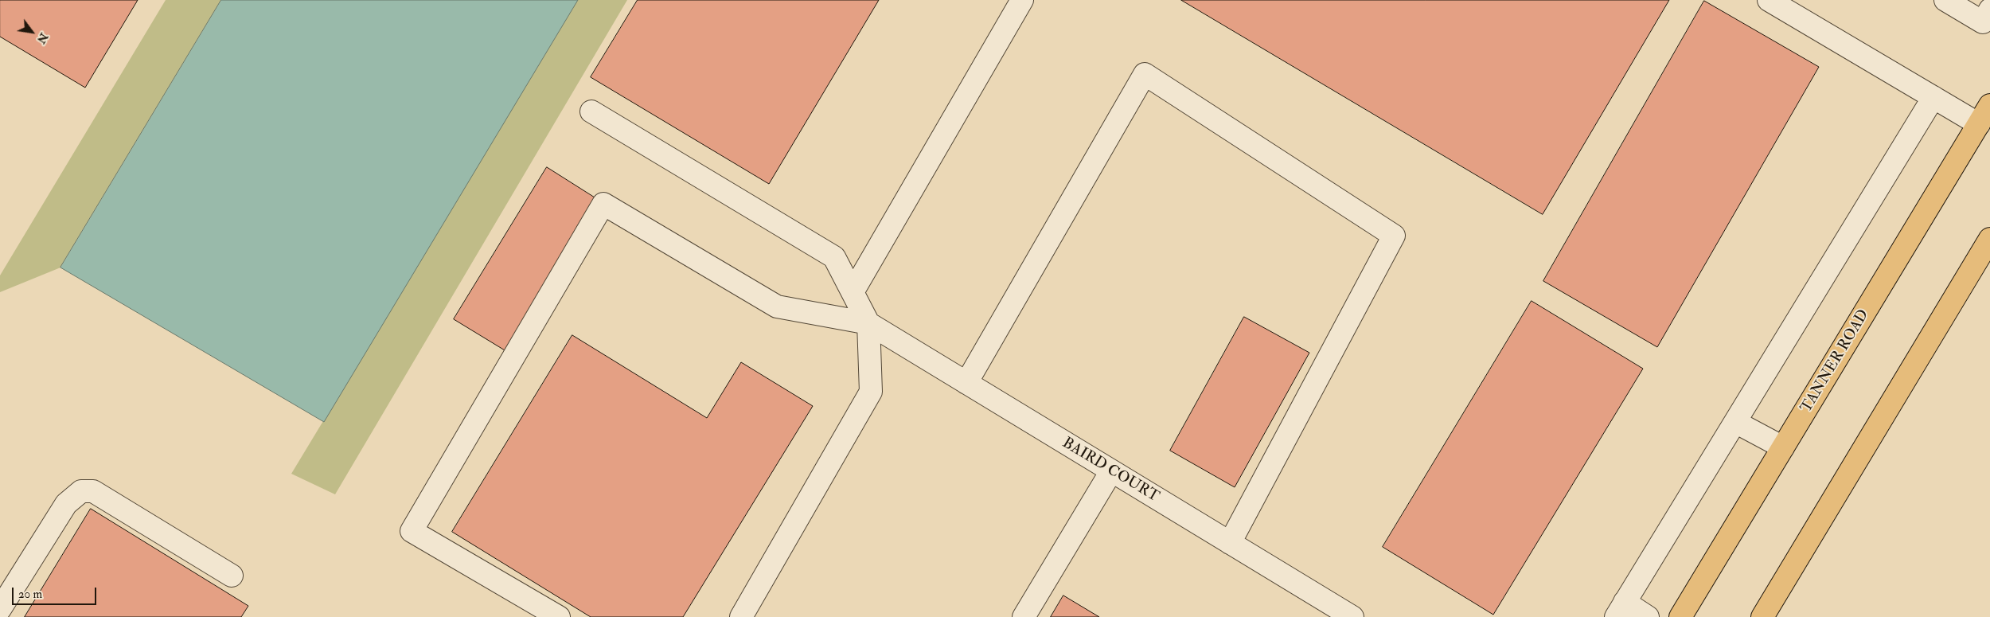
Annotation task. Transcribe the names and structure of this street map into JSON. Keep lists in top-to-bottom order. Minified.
{"streets":{"main road":["TANNER ROAD"],"street":["BAIRD COURT"]},"scale_bar":"20 m","north":"bottom right"}
